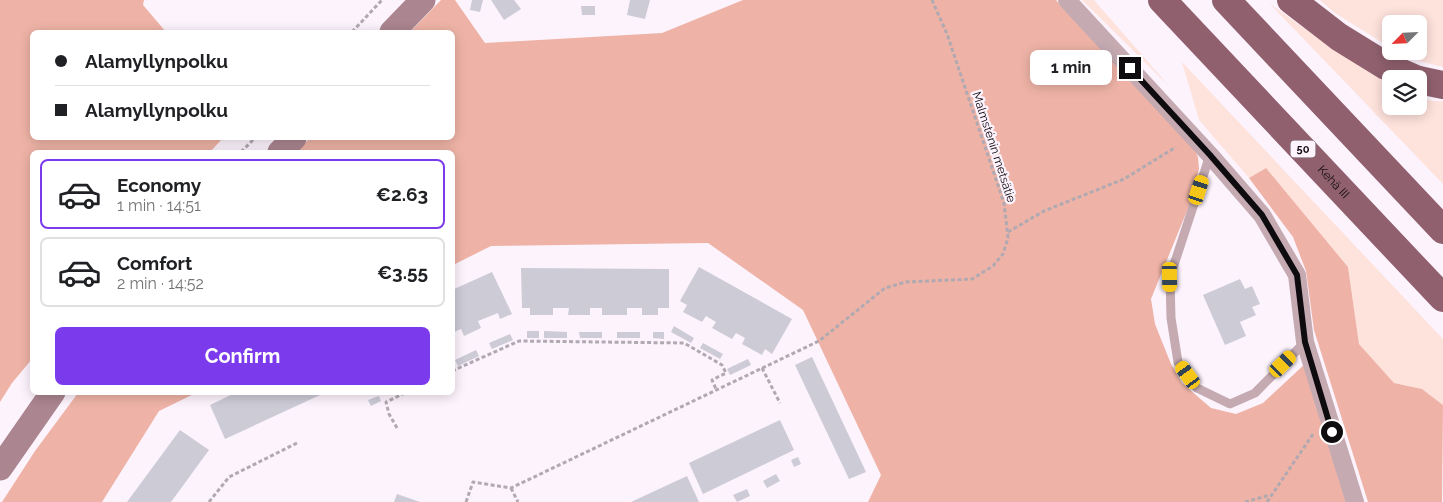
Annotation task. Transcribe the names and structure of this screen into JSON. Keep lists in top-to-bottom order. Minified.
{"streets":{"highway":["50","Kehä III"],"path":["Malmsténin metsätie"]},"north":"bottom left","page":{"banner":["Alamyllynpolku","Alamyllynpolku"],"bubble":"1 min","list":[{"name":"Economy","note":"1 min · 14:51","value":"€2.63"},{"name":"Comfort","note":"2 min · 14:52","value":"€3.55"}],"buttons":"Confirm"}}
